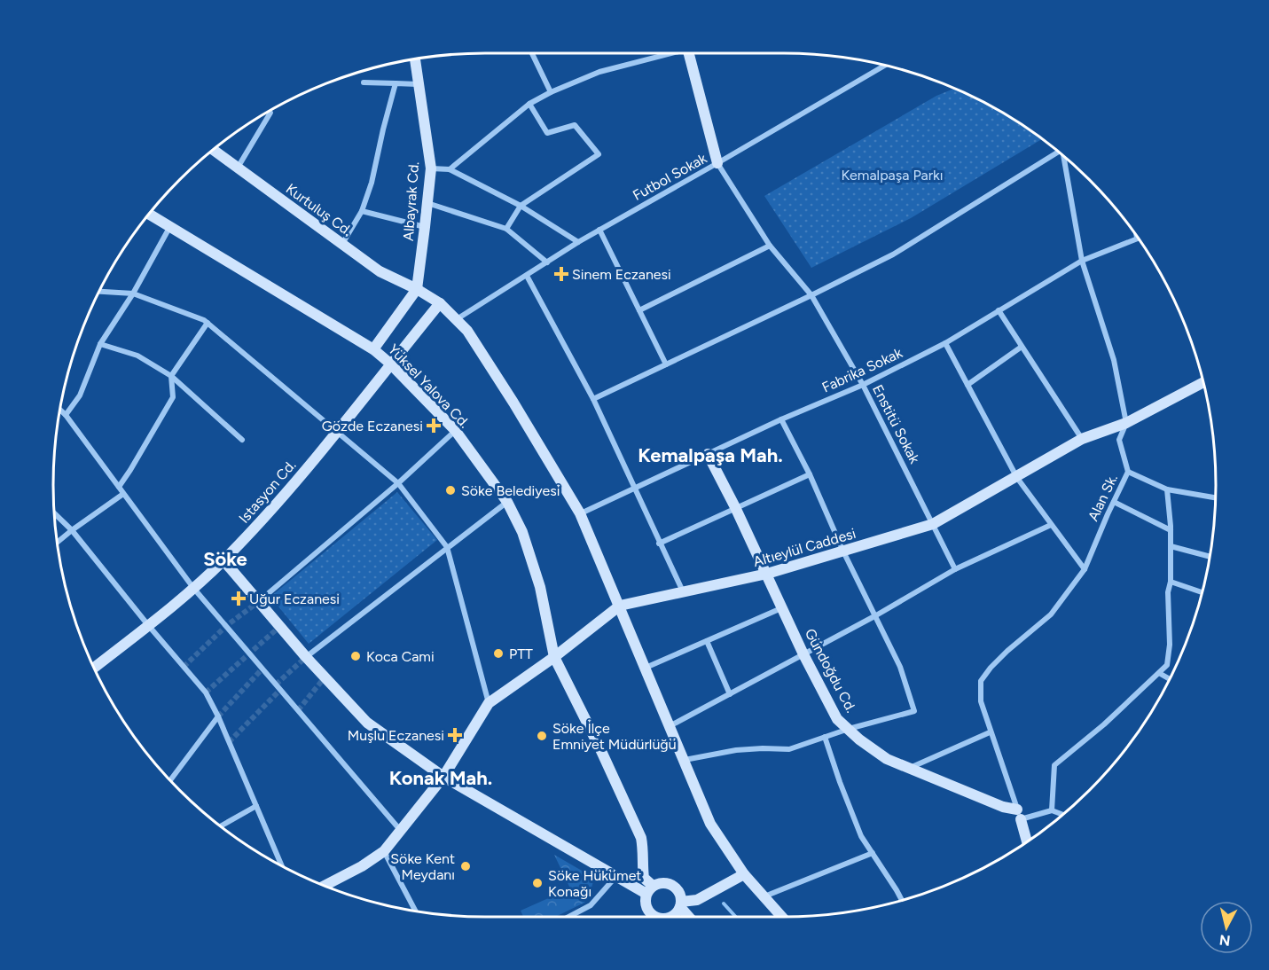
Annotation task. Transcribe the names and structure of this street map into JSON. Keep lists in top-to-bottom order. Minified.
{"streets":{"main road":["Albayrak Cd.","Kurtuluş Cd.","Yüksel Yalova Cd.","Istasyon Cd.","Altıeylül Caddesi","Gündoğdu Cd."],"street":["Futbol Sokak","Fabrika Sokak","Enstitü Sokak","Alan Sk."]},"crossings":[["Futbol Sokak","Kurtuluş Cd."],["Futbol Sokak","Enstitü Sokak"],["Albayrak Cd.","Kurtuluş Cd."],["Kurtuluş Cd.","Fabrika Sokak"],["Kurtuluş Cd.","Istasyon Cd."],["Kurtuluş Cd.","Altıeylül Caddesi"],["Fabrika Sokak","Enstitü Sokak"],["Fabrika Sokak","Alan Sk."],["Fabrika Sokak","Gündoğdu Cd."],["Yüksel Yalova Cd.","Istasyon Cd."],["Yüksel Yalova Cd.","Altıeylül Caddesi"],["Enstitü Sokak","Altıeylül Caddesi"],["Alan Sk.","Altıeylül Caddesi"],["Alan Sk.","Gündoğdu Cd."],["Altıeylül Caddesi","Gündoğdu Cd."]],"districts":["Kemalpaşa Mah.","Söke","Konak Mah."],"parks":["Kemalpaşa Parkı"],"places":{"health":["Sinem Eczanesi","Gözde Eczanesi","Uğur Eczanesi","Muşlu Eczanesi"],"other":["Söke Belediyesi","PTT","Koca Cami","Söke İlçe Emniyet Müdürlüğü","Söke Kent Meydanı","Söke Hükümet Konağı"]},"north":"bottom"}
